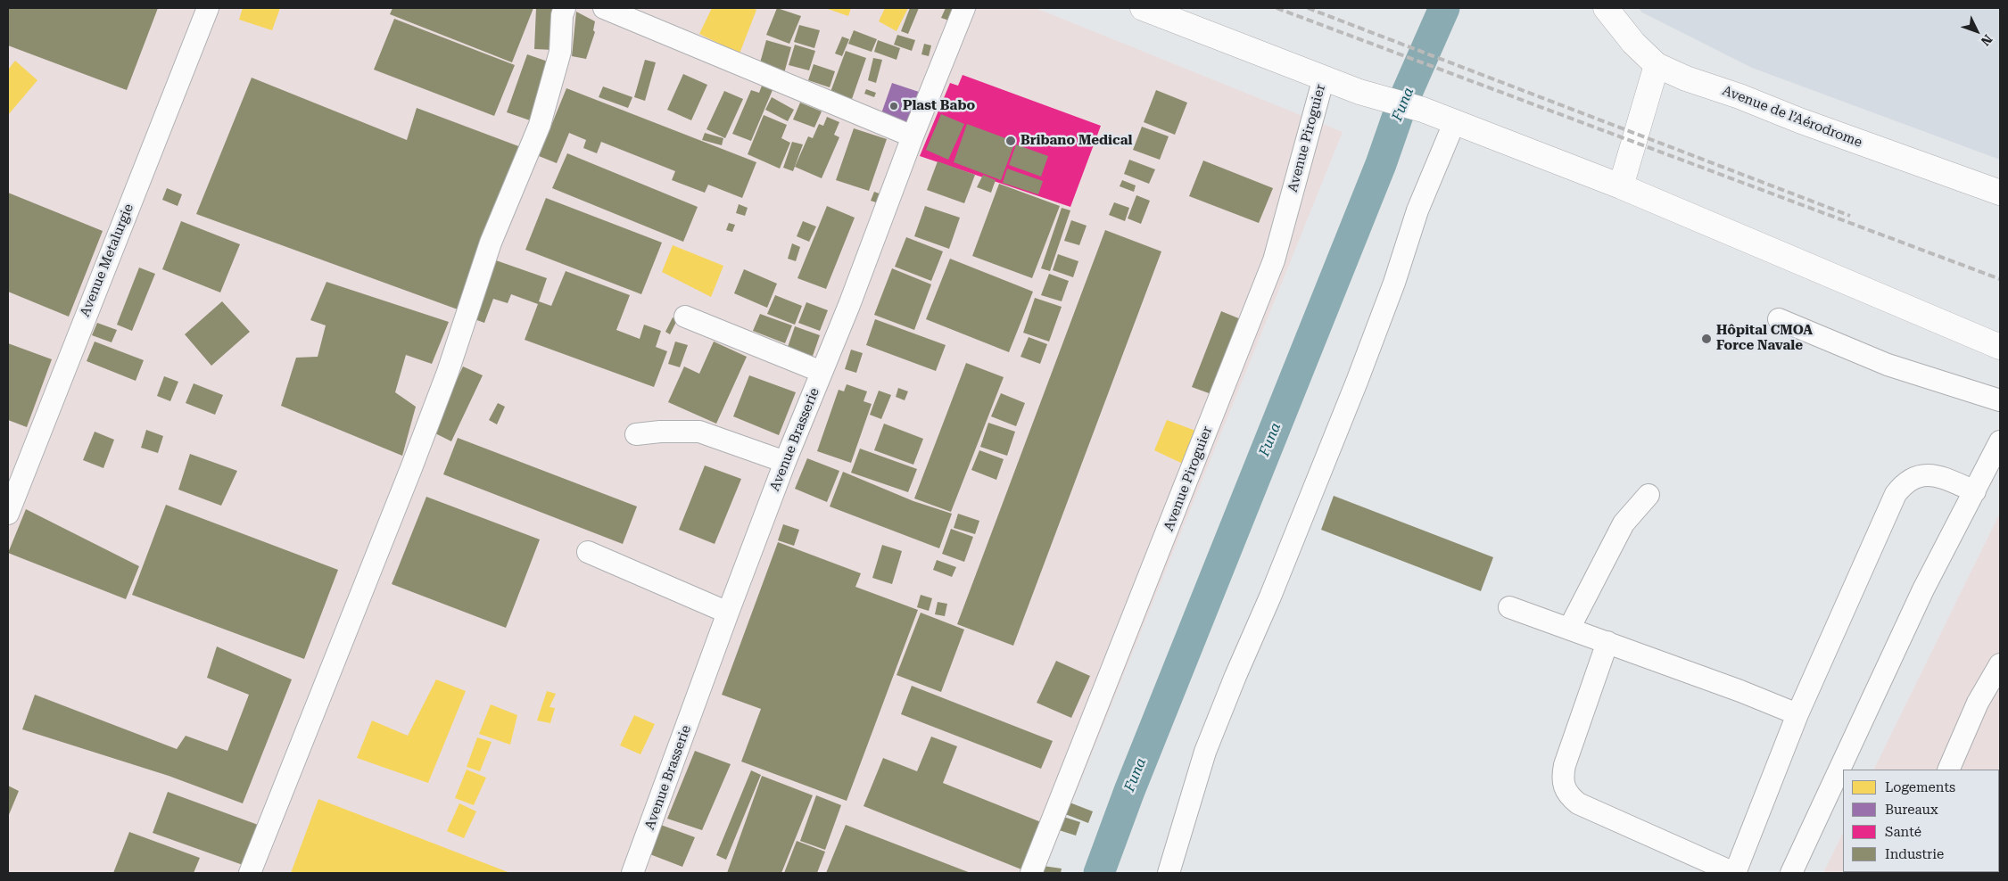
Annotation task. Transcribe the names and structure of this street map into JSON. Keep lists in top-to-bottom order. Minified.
{"streets":{"main road":["Avenue de l’Aérodrome"],"street":["Avenue Piroguier","Avenue Metalurgie","Avenue Brasserie"]},"water":["Funa"],"places":["Plast Babo","Bribano Medical","Hôpital CMOA Force Navale"],"legend":["Logements","Bureaux","Santé","Industrie"],"north":"bottom right"}
